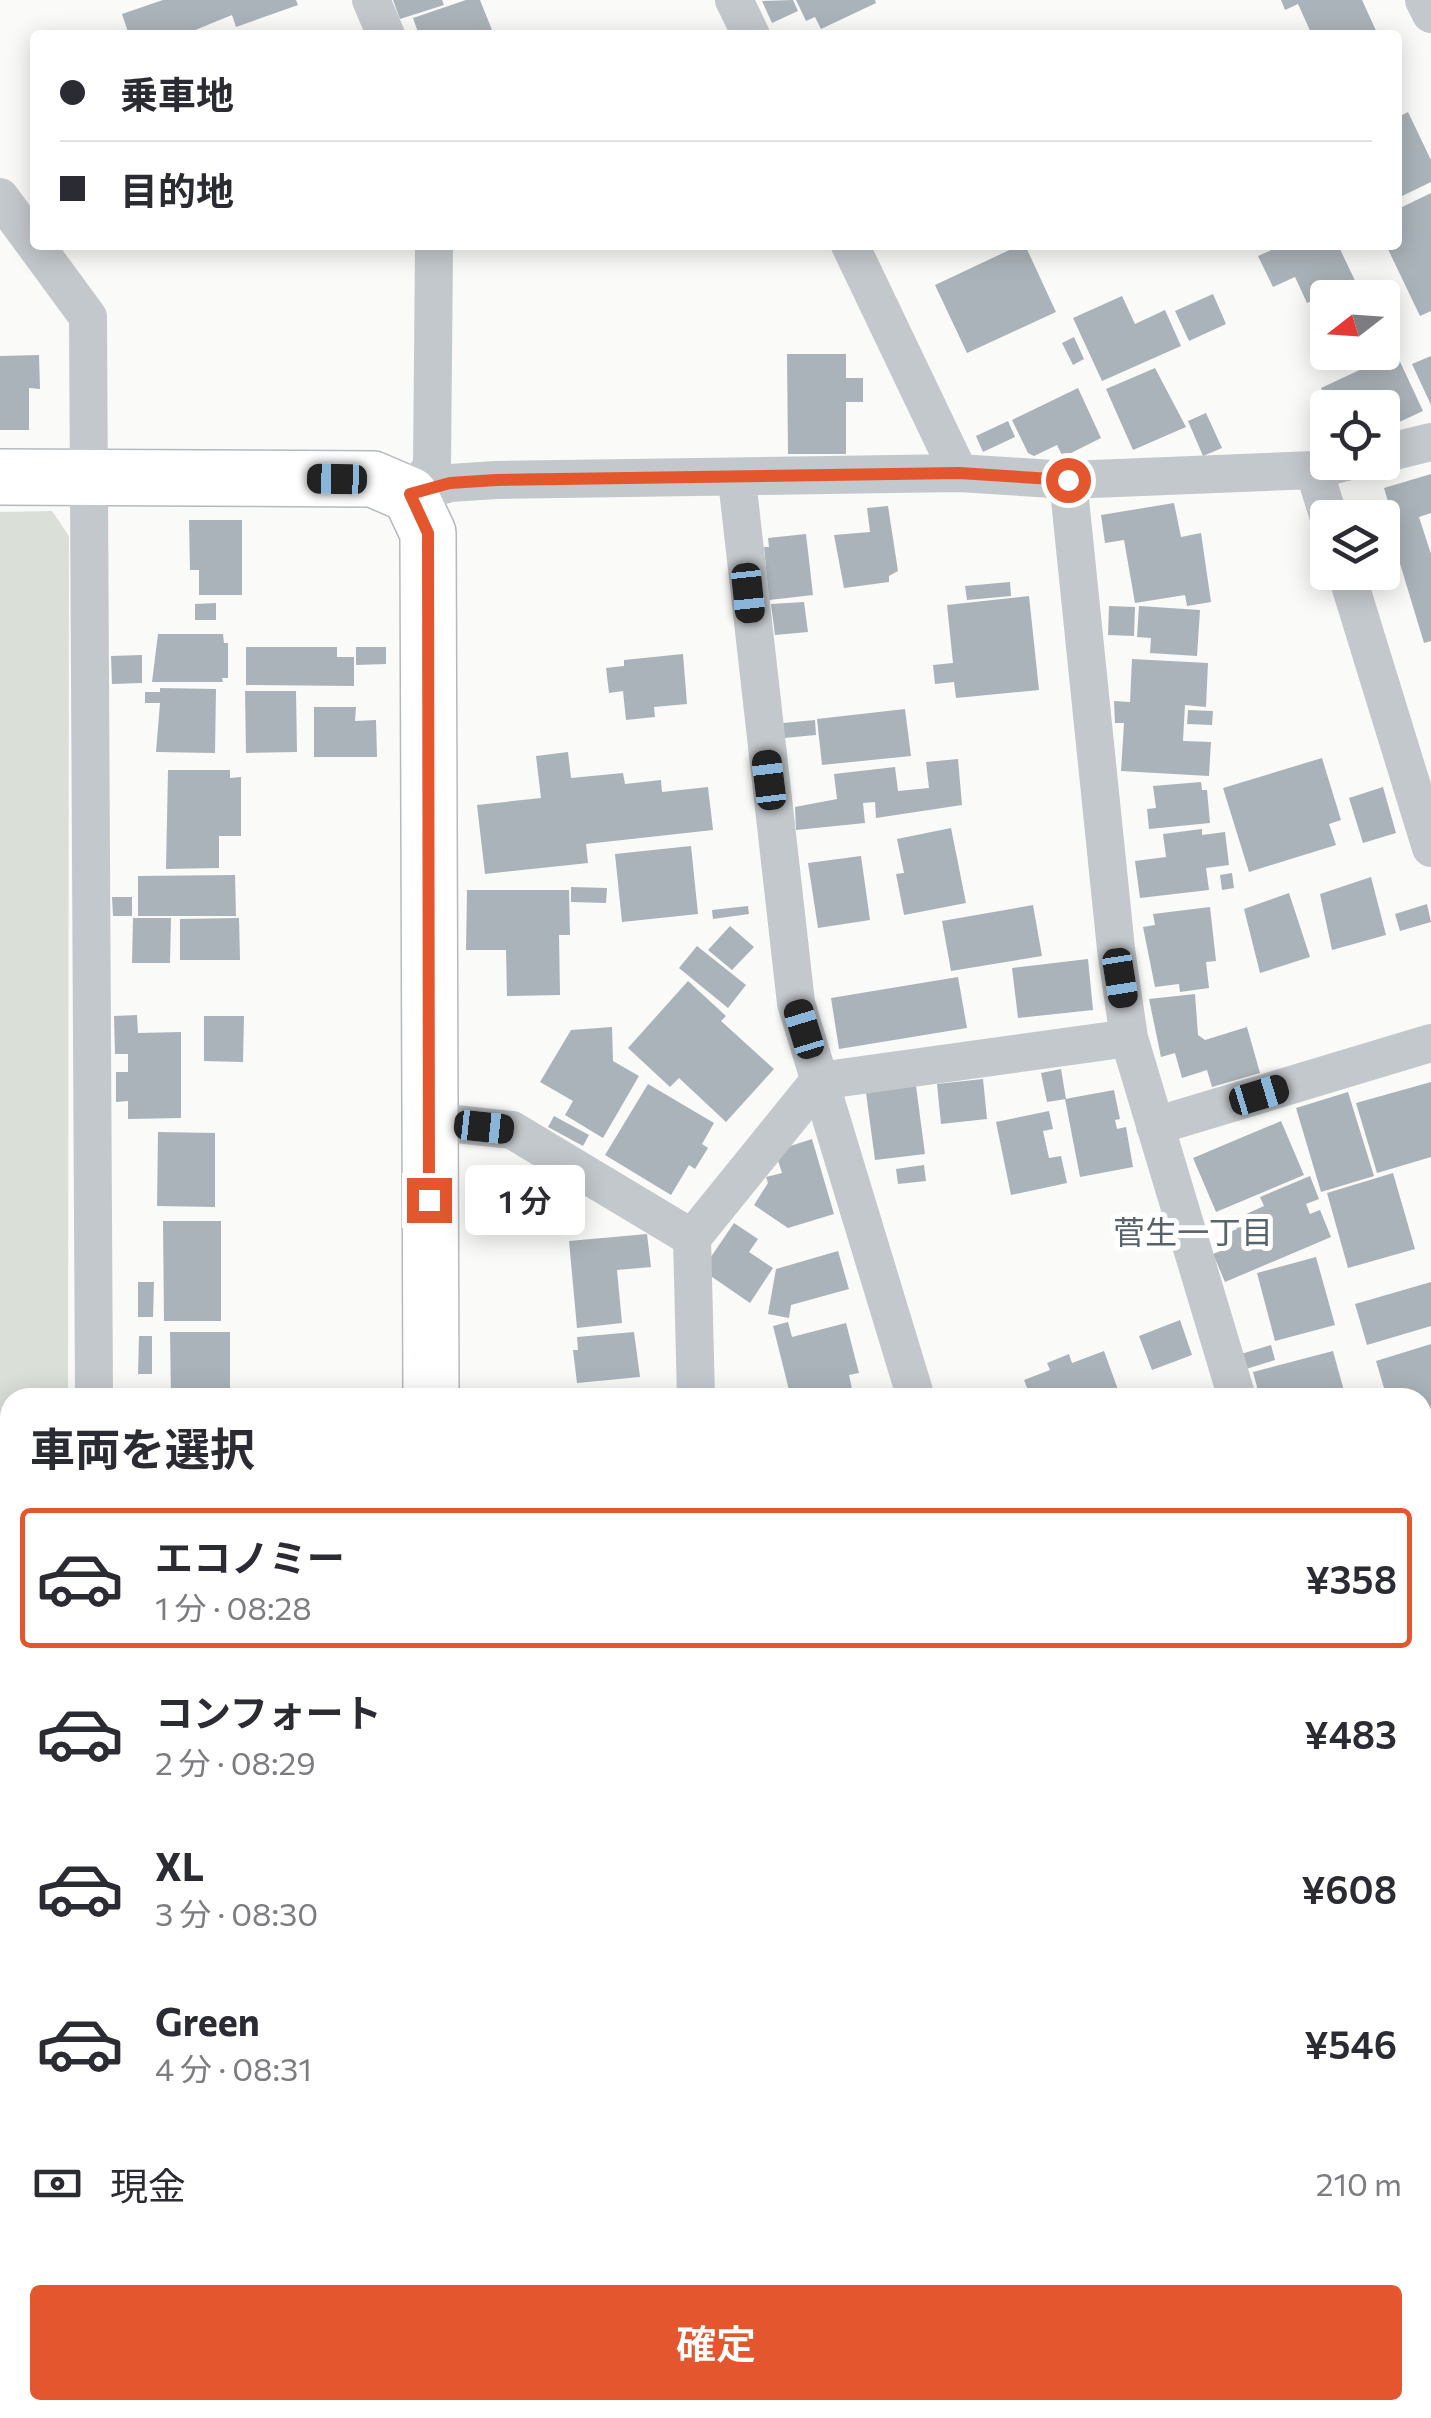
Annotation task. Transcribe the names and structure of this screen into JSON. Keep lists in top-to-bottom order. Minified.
{"districts":["菅生一丁目"],"north":"left","page":{"banner":["乗車地","目的地"],"bubble":"1 分","heading":"車両を選択","list":[{"name":"エコノミー","note":"1 分 · 08:28","value":"¥358"},{"name":"コンフォート","note":"2 分 · 08:29","value":"¥483"},{"name":"XL","note":"3 分 · 08:30","value":"¥608"},{"name":"Green","note":"4 分 · 08:31","value":"¥546"}],"pay":["現金","210 m"],"buttons":"確定"}}
